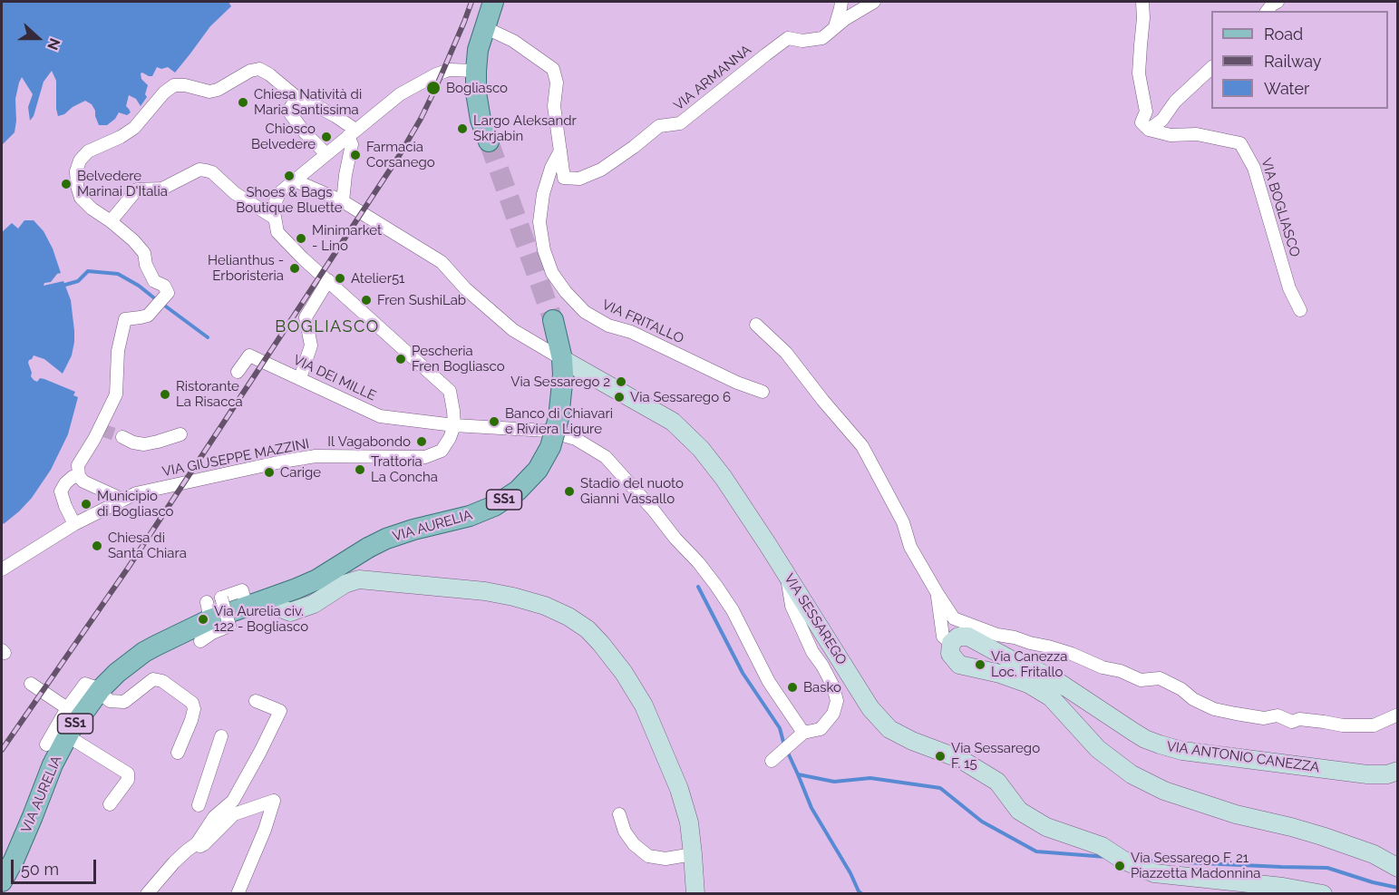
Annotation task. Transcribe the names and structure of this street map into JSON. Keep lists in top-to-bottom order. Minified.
{"streets":{"main road":["SS1","VIA AURELIA"],"street":["VIA ARMANNA","VIA BOGLIASCO","VIA FRITALLO","VIA DEI MILLE","VIA GIUSEPPE MAZZINI","VIA SESSAREGO","VIA ANTONIO CANEZZA"]},"crossings":[["VIA ARMANNA","VIA FRITALLO"],["VIA DEI MILLE","VIA GIUSEPPE MAZZINI"],["VIA AURELIA","VIA SESSAREGO"]],"districts":["BOGLIASCO"],"places":["Bogliasco","Chiesa Natività di Maria Santissima","Largo Aleksandr Skrjabin","Chiosco Belvedere","Farmacia Corsanego","Shoes & Bags Boutique Bluette","Belvedere Marinai D'Italia","Minimarket - Lino","Helianthus - Erboristeria","Atelier51","Fren SushiLab","Pescheria Fren Bogliasco","Via Sessarego 2","Ristorante La Risacca","Via Sessarego 6","Banco di Chiavari e Riviera Ligure","Il Vagabondo","Trattoria La Concha","Carige","Stadio del nuoto Gianni Vassallo","Municipio di Bogliasco","Chiesa di Santa Chiara","Via Aurelia civ. 122 - Bogliasco","Via Canezza Loc. Fritallo","Basko","Via Sessarego F. 15","Via Sessarego F. 21 Piazzetta Madonnina"],"legend":["Road","Railway","Water"],"scale_bar":"50 m","north":"right"}
